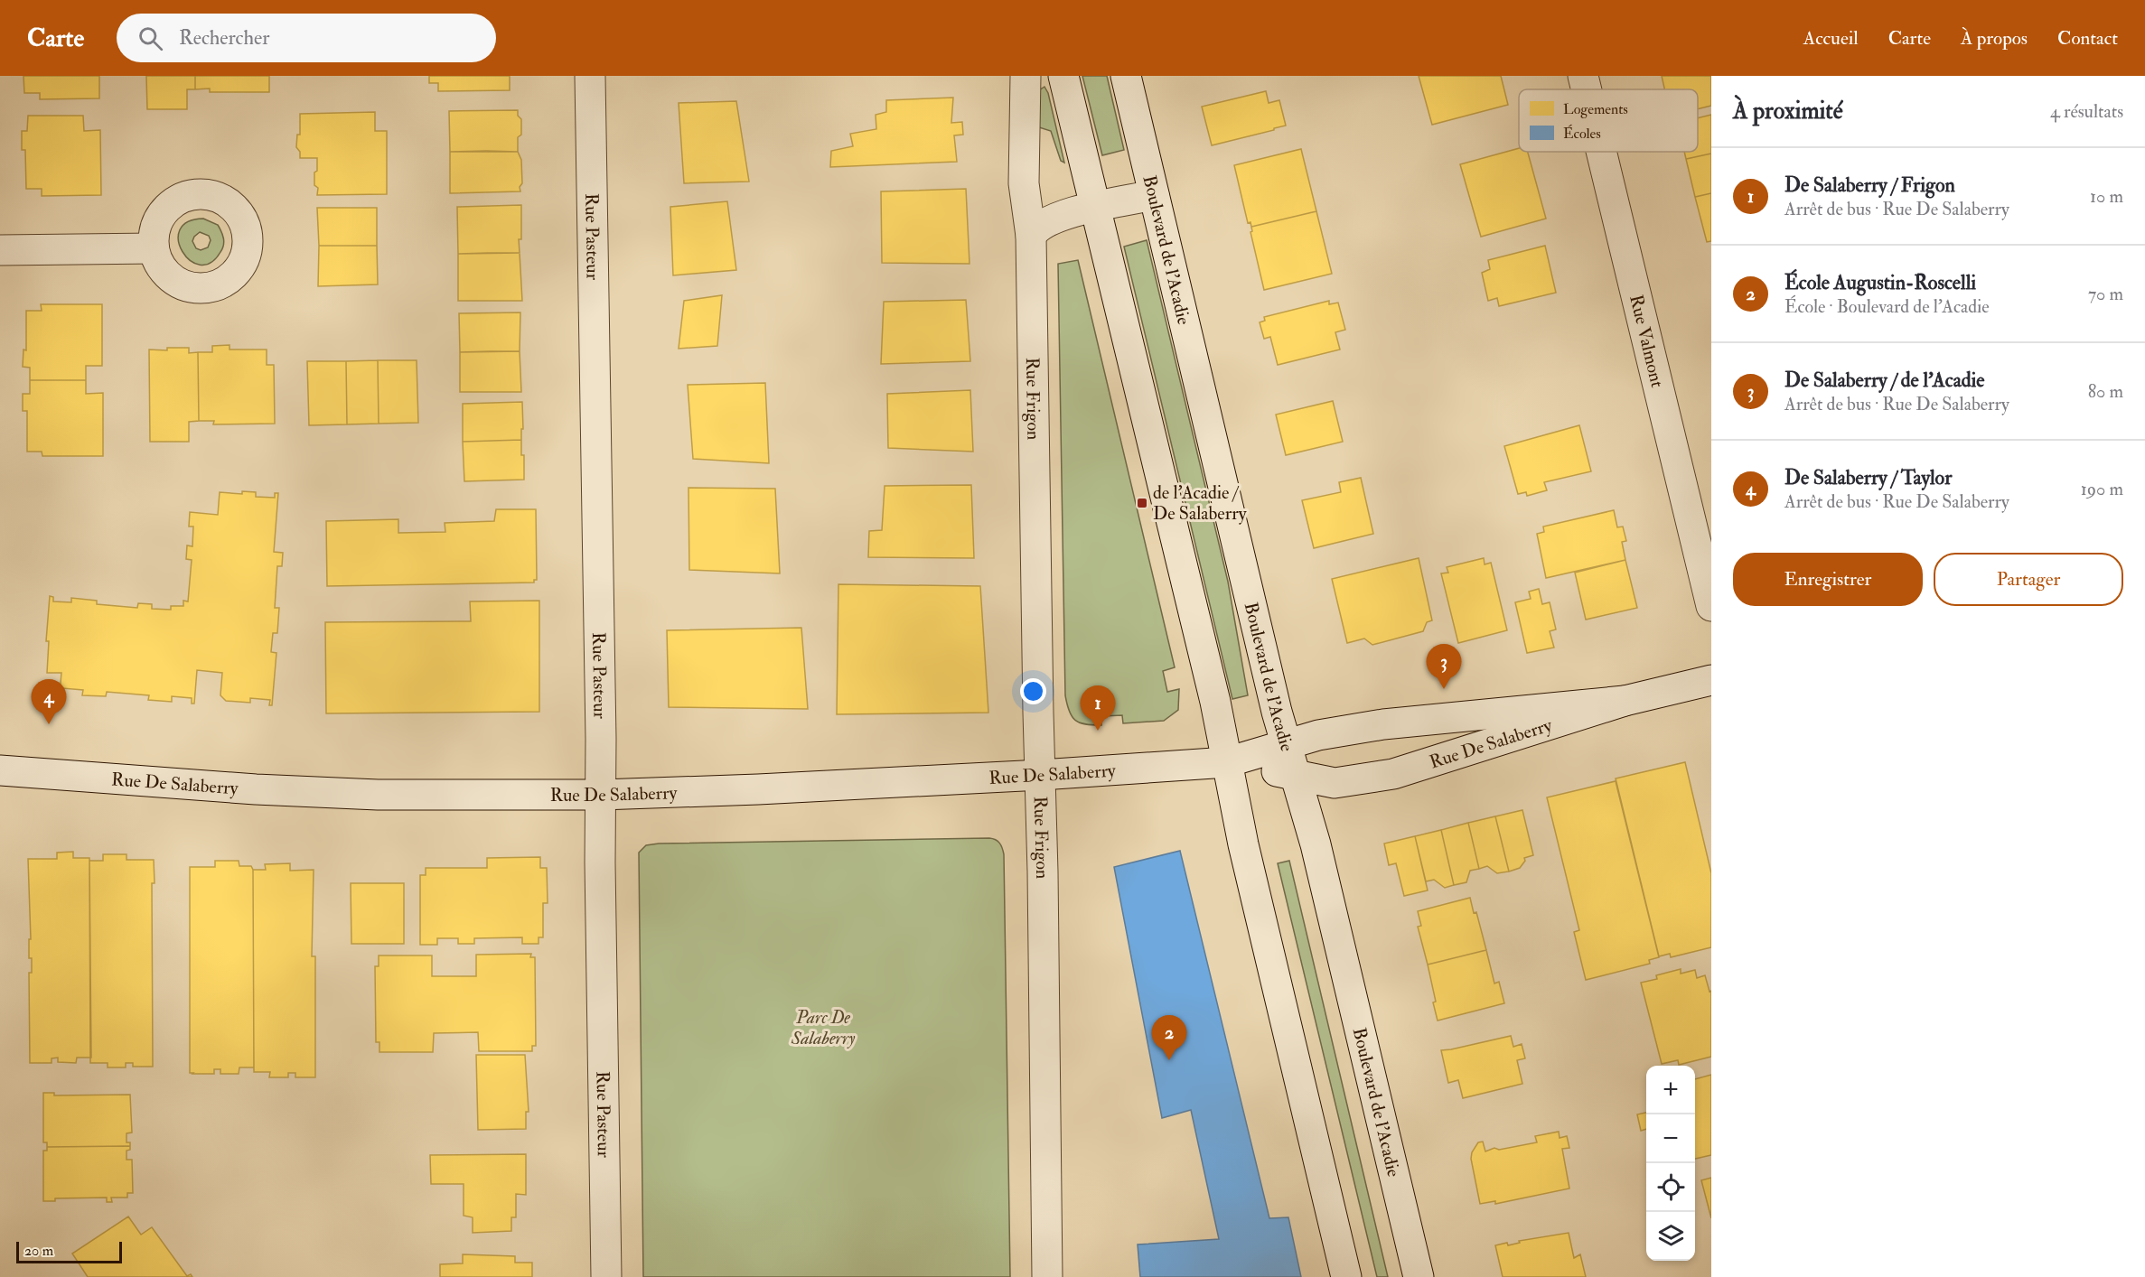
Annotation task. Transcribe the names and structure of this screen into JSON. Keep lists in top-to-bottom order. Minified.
{"streets":{"main road":["Rue Pasteur","Boulevard de l'Acadie","Rue Valmont","Rue Frigon","Rue De Salaberry"]},"crossings":[["Rue Pasteur","Rue De Salaberry"],["Boulevard de l'Acadie","Rue De Salaberry"],["Rue Frigon","Rue De Salaberry"]],"parks":["Parc De Salaberry"],"places":{"transit":["de l'Acadie / De Salaberry"]},"legend":["Logements","Écoles"],"scale_bar":"20 m","page":{"header":"Carte","search":"Rechercher","nav":["Accueil","Carte","À propos","Contact"],"heading":["À proximité","4 résultats"],"list":[{"mark":"1","name":"De Salaberry / Frigon","note":"Arrêt de bus · Rue De Salaberry","value":"10 m"},{"mark":"2","name":"École Augustin-Roscelli","note":"École · Boulevard de l'Acadie","value":"70 m"},{"mark":"3","name":"De Salaberry / de l'Acadie","note":"Arrêt de bus · Rue De Salaberry","value":"80 m"},{"mark":"4","name":"De Salaberry / Taylor","note":"Arrêt de bus · Rue De Salaberry","value":"190 m"}],"buttons":["Enregistrer","Partager"],"pins":["3","4","1","2"],"map_buttons":["+","−"],"scale":"20 m"}}
